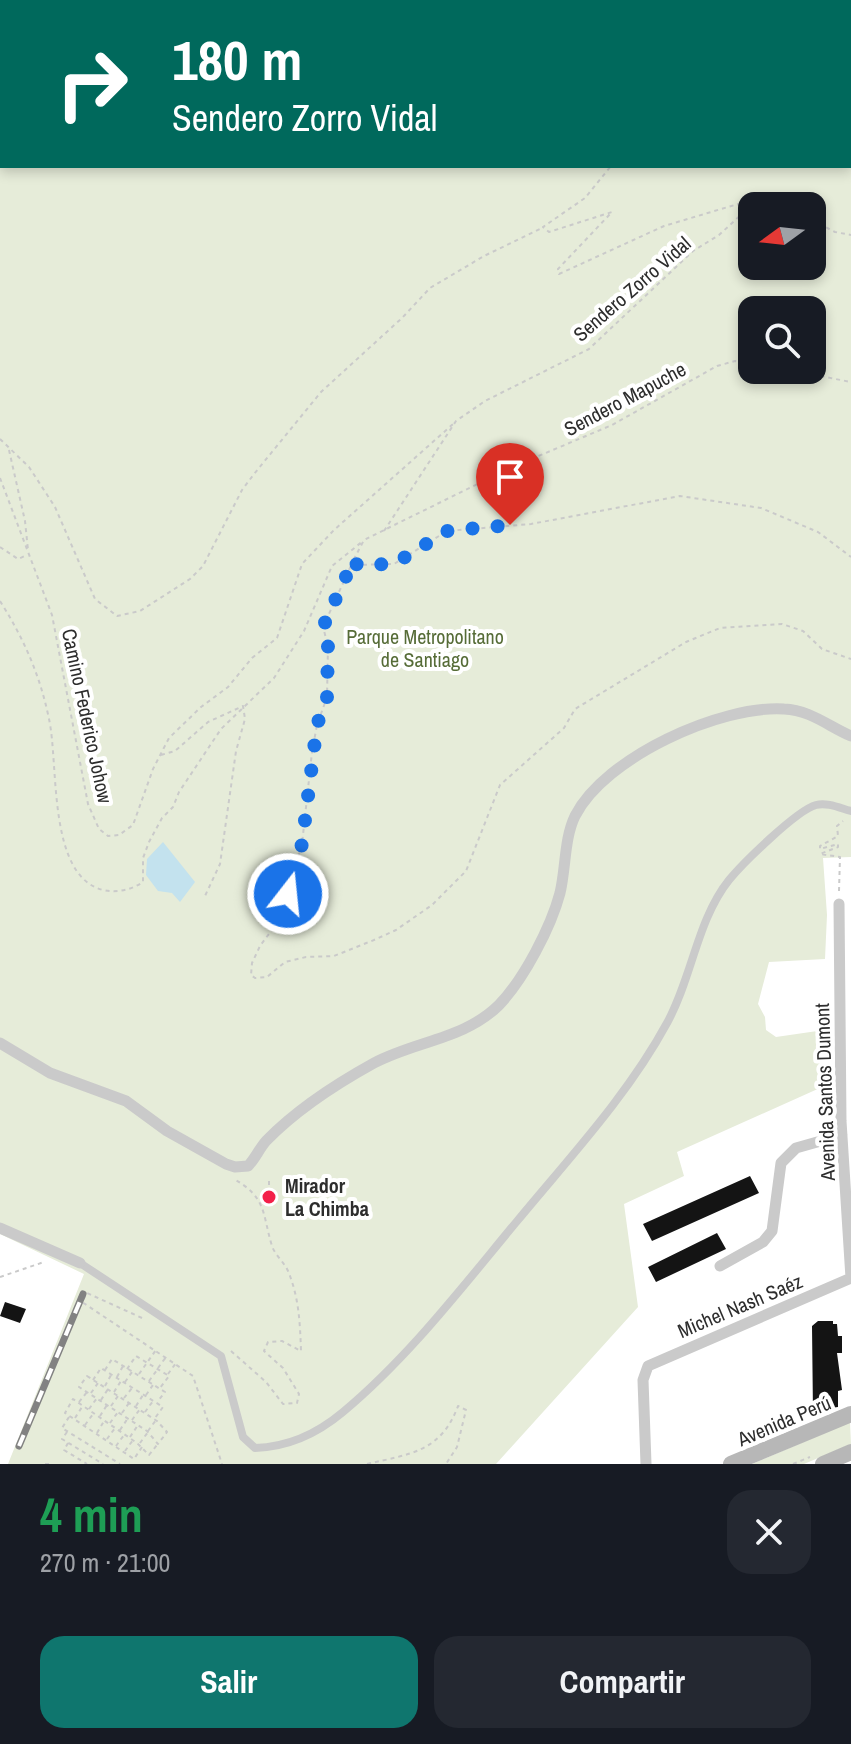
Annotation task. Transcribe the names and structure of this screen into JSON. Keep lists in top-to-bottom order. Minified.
{"streets":{"main road":["Avenida Perú"],"street":["Avenida Santos Dumont","Michel Nash Saéz"],"path":["Sendero Zorro Vidal","Sendero Mapuche","Camino Federico Johow"]},"crossings":[["Sendero Zorro Vidal","Sendero Mapuche"],["Sendero Zorro Vidal","Camino Federico Johow"],["Avenida Santos Dumont","Michel Nash Saéz"]],"parks":["Parque Metropolitano de Santiago"],"places":["Mirador La Chimba"],"north":"left","page":{"turn":["180 m","Sendero Zorro Vidal"],"heading":["4 min","270 m · 21:00"],"buttons":["Salir","Compartir"]}}
